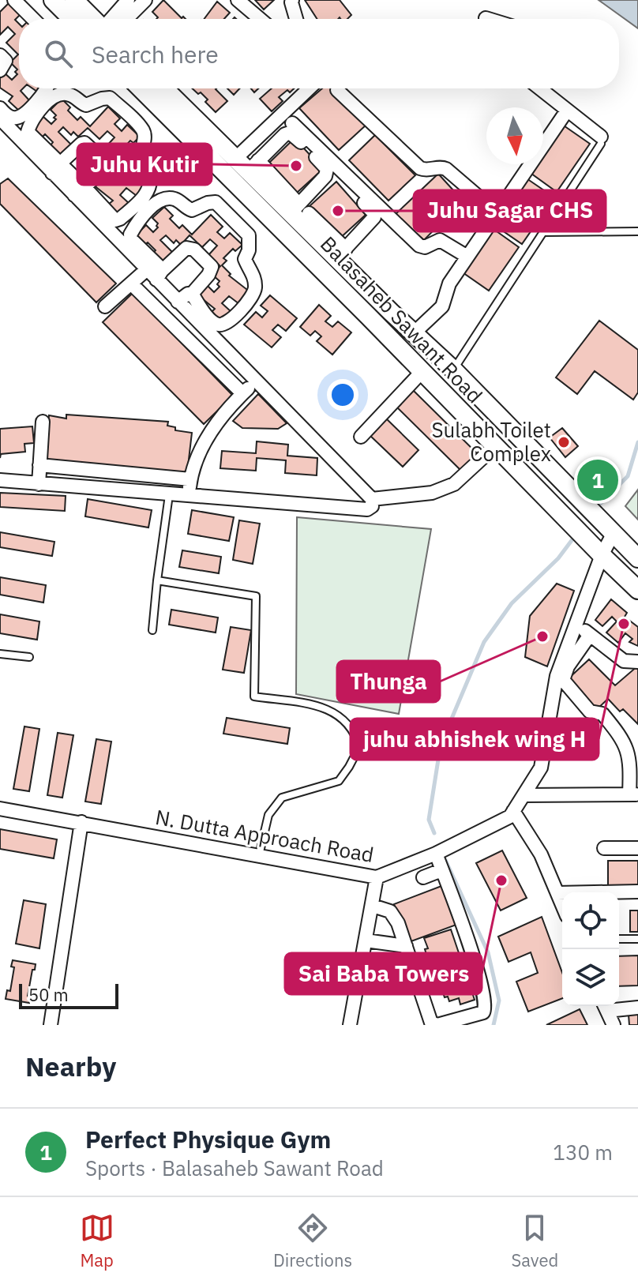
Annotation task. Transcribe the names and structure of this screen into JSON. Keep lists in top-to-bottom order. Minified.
{"streets":{"main road":["Balasaheb Sawant Road"],"street":["N. Dutta Approach Road"]},"crossings":[["Balasaheb Sawant Road","N. Dutta Approach Road"]],"places":["Juhu Kutir","Juhu Sagar CHS","Sulabh Toilet Complex","juhu abhishek wing H","Thunga","Sai Baba Towers"],"scale_bar":"50 m","north":"bottom","page":{"search":"Search here","pins":"1","scale":"50 m","heading":"Nearby","list":[{"mark":"1","name":"Perfect Physique Gym","note":"Sports · Balasaheb Sawant Road","value":"130 m"}],"nav":["Map","Directions","Saved"]}}
